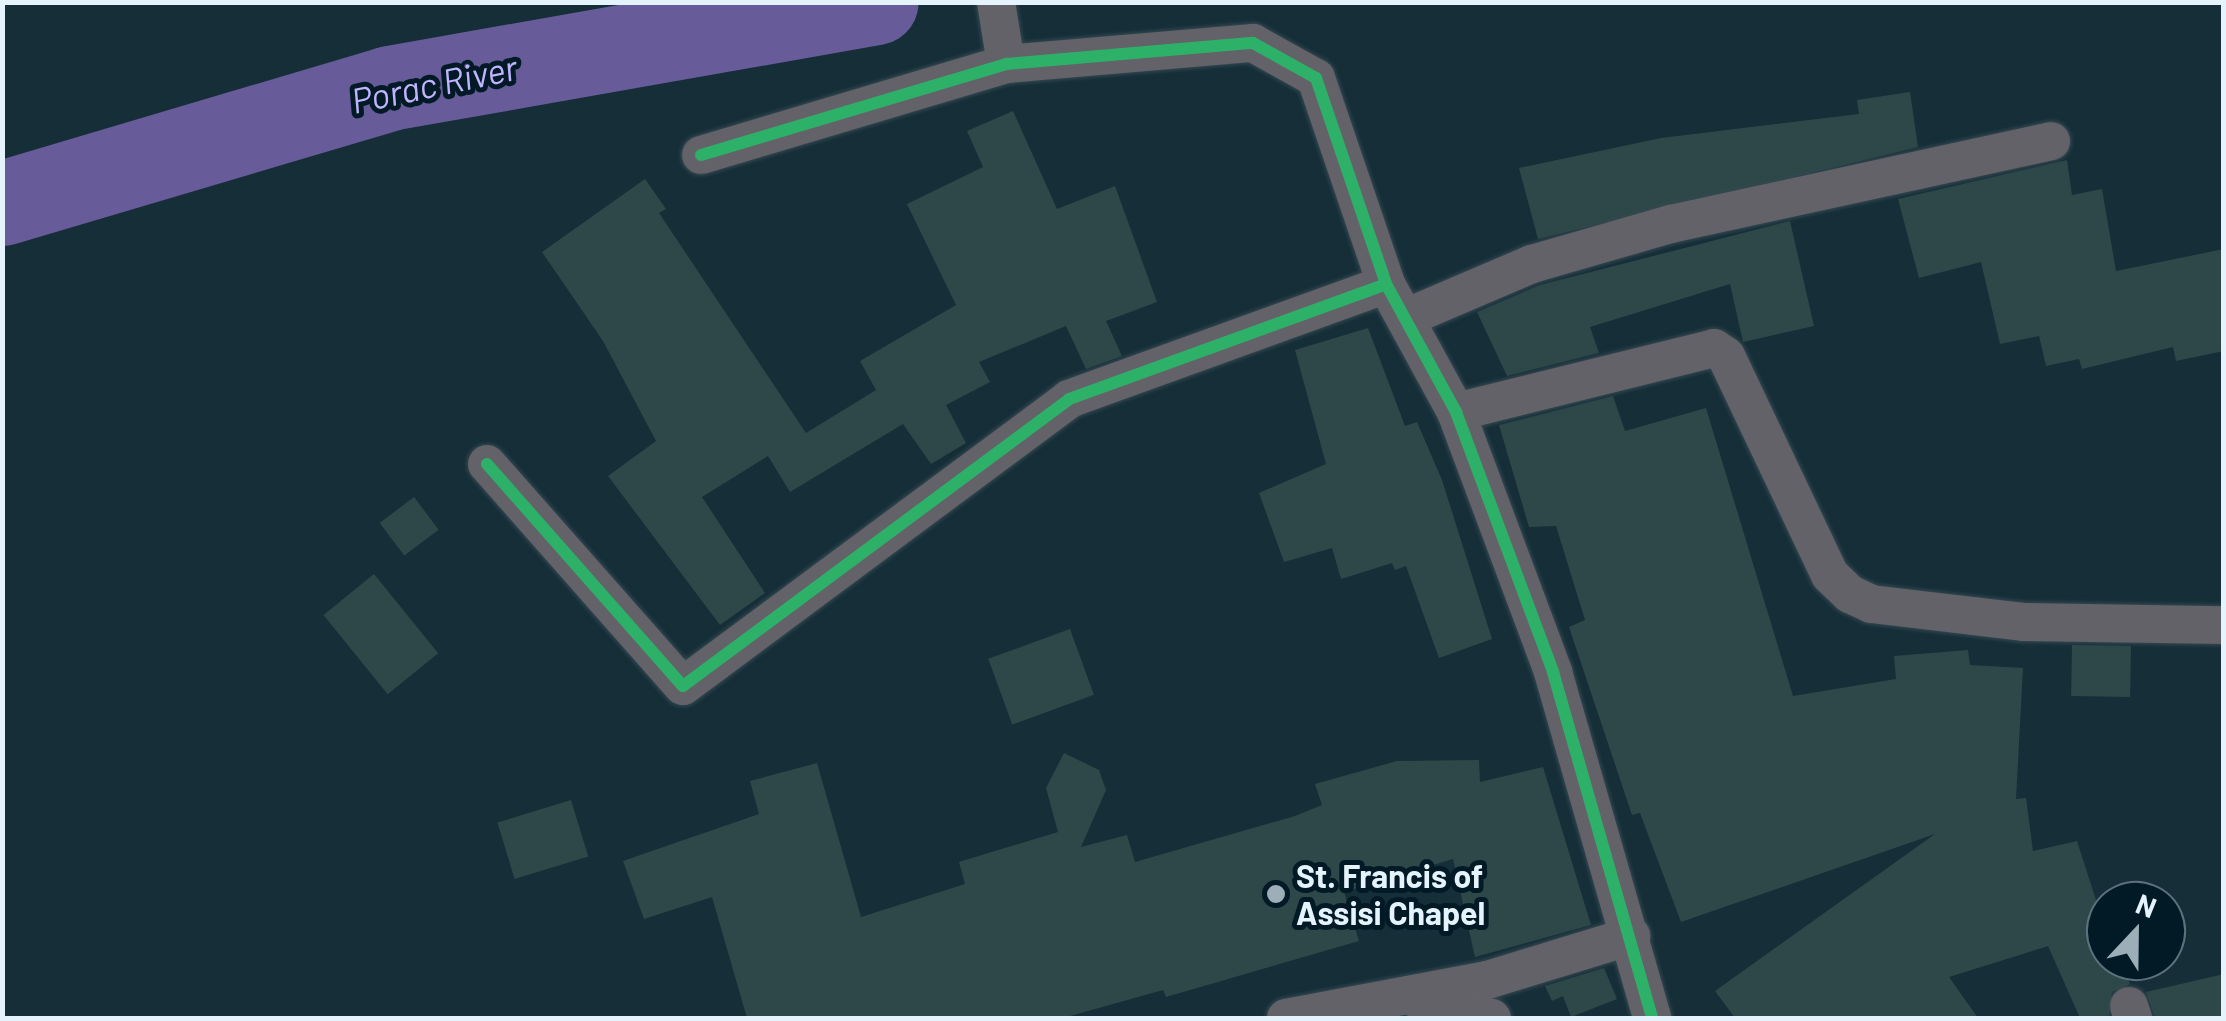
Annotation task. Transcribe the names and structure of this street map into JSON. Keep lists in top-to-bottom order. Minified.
{"water":["Porac River"],"places":["St. Francis of Assisi Chapel"],"north":"top"}
